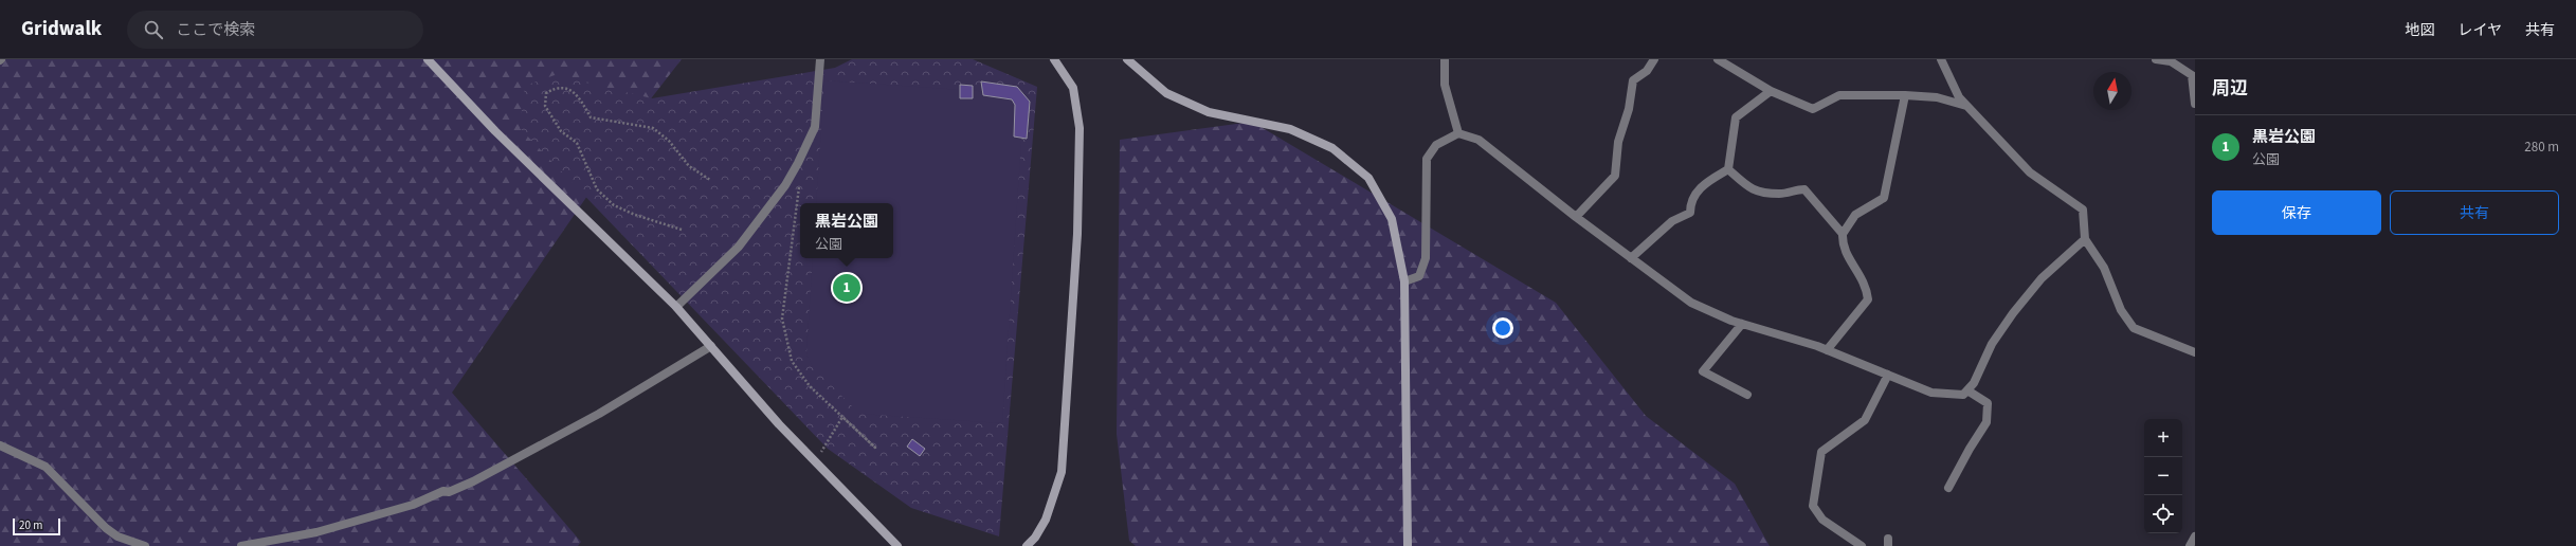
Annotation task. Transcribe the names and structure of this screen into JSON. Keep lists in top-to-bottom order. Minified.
{"scale_bar":"20 m","north":"top","page":{"header":"Gridwalk","search":"ここで検索","nav":["地図","レイヤ","共有"],"heading":"周辺","list":[{"mark":"1","name":"黒岩公園","note":"公園","value":"280 m"}],"buttons":["保存","共有"],"popup":["黒岩公園","公園"],"pins":"1","map_buttons":["+","−"],"scale":"20 m"}}
